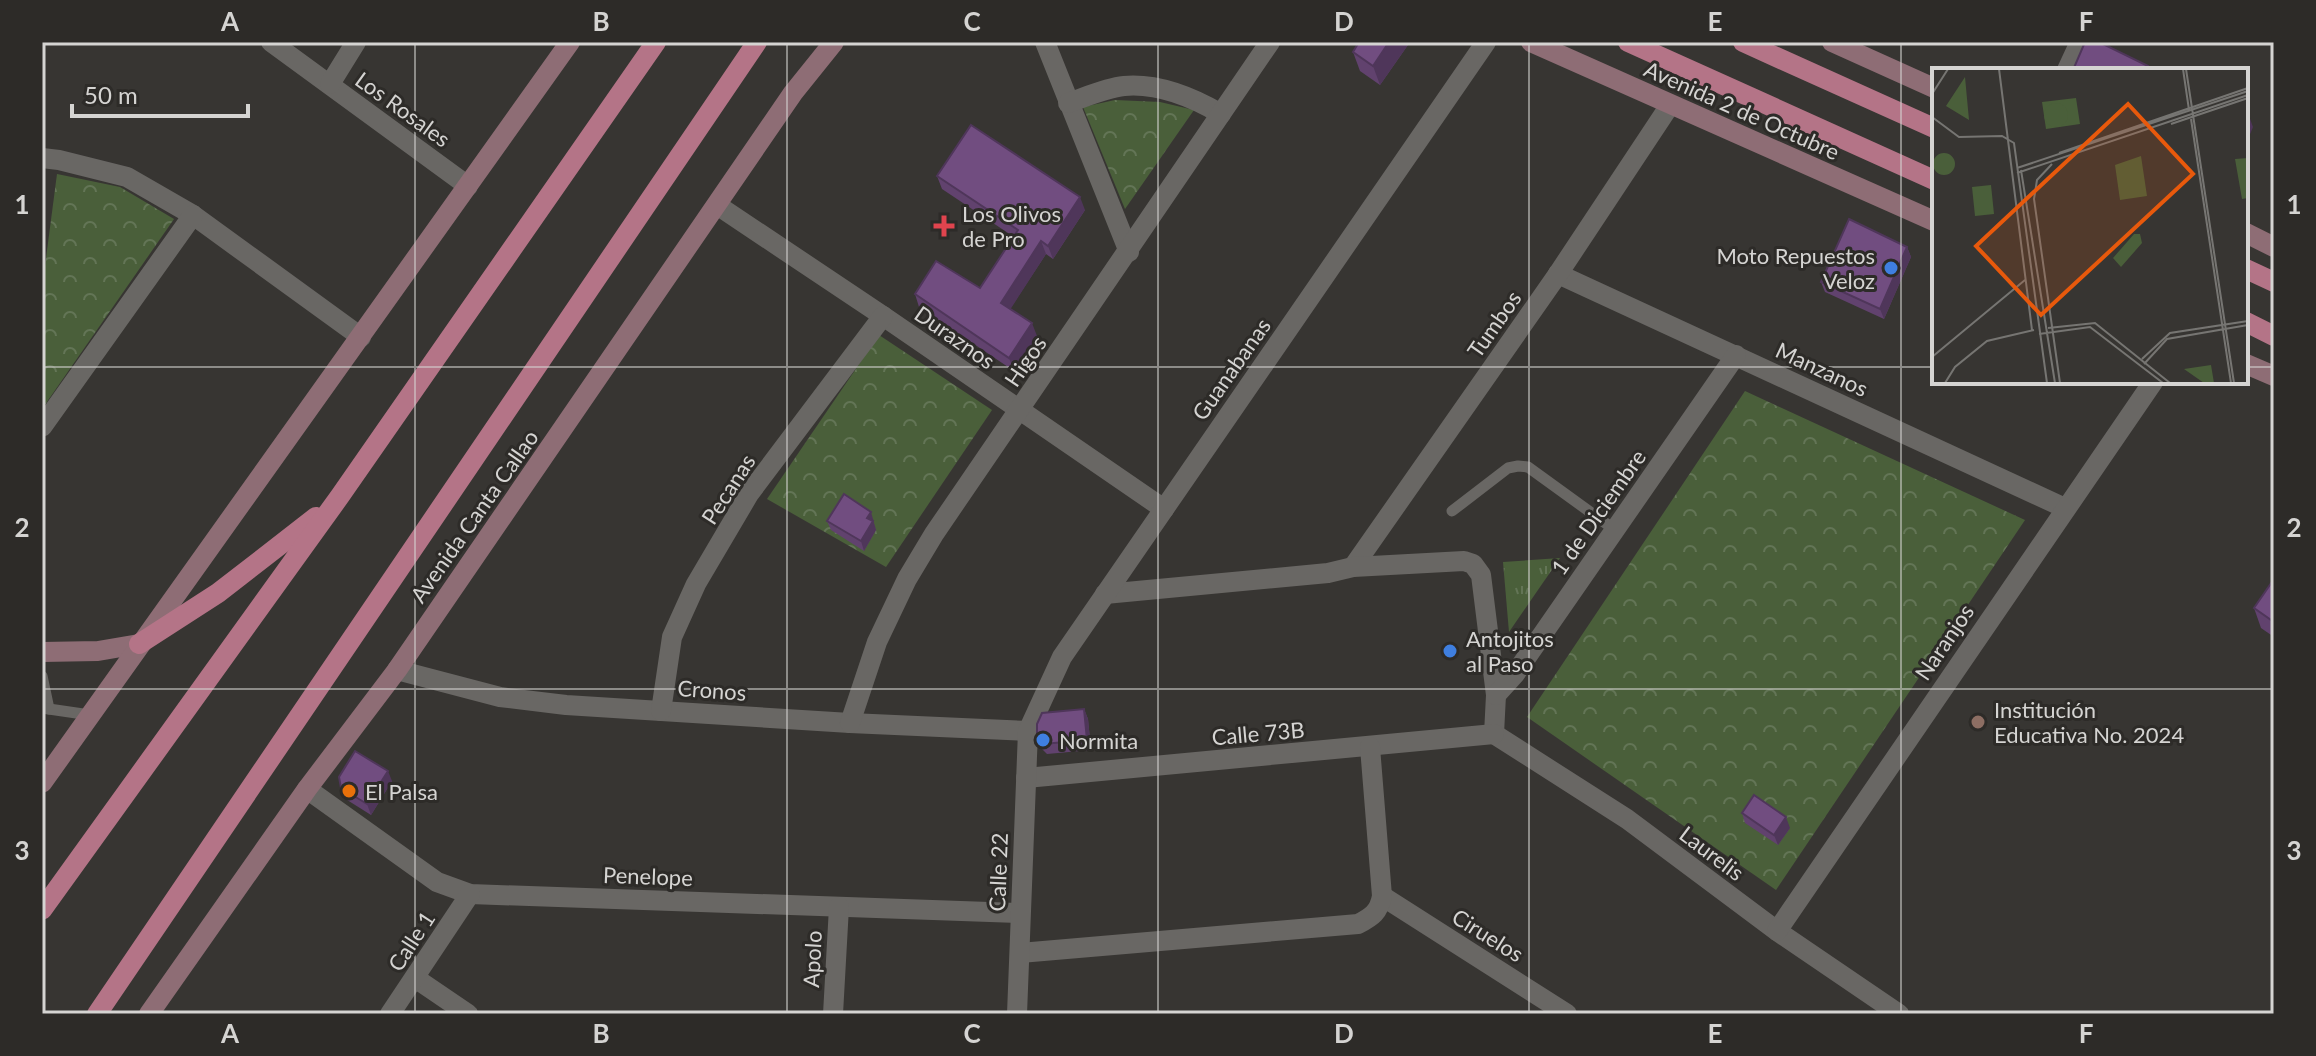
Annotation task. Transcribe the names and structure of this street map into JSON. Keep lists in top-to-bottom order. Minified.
{"streets":{"main road":["Avenida 2 de Octubre","Avenida Canta Callao"],"street":["Los Rosales","Tumbos","Duraznos","Higos","Guanabanas","Manzanos","Pecanas","1 de Diciembre","Naranjos","Cronos","Calle 73B","Laurelis","Calle 22","Penelope","Ciruelos","Calle 1","Apolo"]},"crossings":[["Avenida 2 de Octubre","Tumbos"],["Tumbos","Manzanos"],["Duraznos","Higos"],["Duraznos","Guanabanas"],["Duraznos","Pecanas"],["Duraznos","Avenida Canta Callao"],["Higos","Cronos"],["Guanabanas","Cronos"],["Guanabanas","Calle 22"],["Manzanos","1 de Diciembre"],["Manzanos","Naranjos"],["Pecanas","Cronos"],["Avenida Canta Callao","Cronos"],["Avenida Canta Callao","Penelope"],["Naranjos","Laurelis"],["Cronos","Calle 22"],["Calle 73B","Laurelis"],["Calle 73B","Calle 22"],["Calle 22","Penelope"],["Penelope","Calle 1"],["Penelope","Apolo"]],"places":{"health":["Los Olivos de Pro"],"other":["Moto Repuestos Veloz","Antojitos al Paso","Institución Educativa No. 2024","Normita","El Palsa"]},"scale_bar":"50 m","grid":{"columns":["A","B","C","D","E","F"],"rows":["1","2","3"]}}
